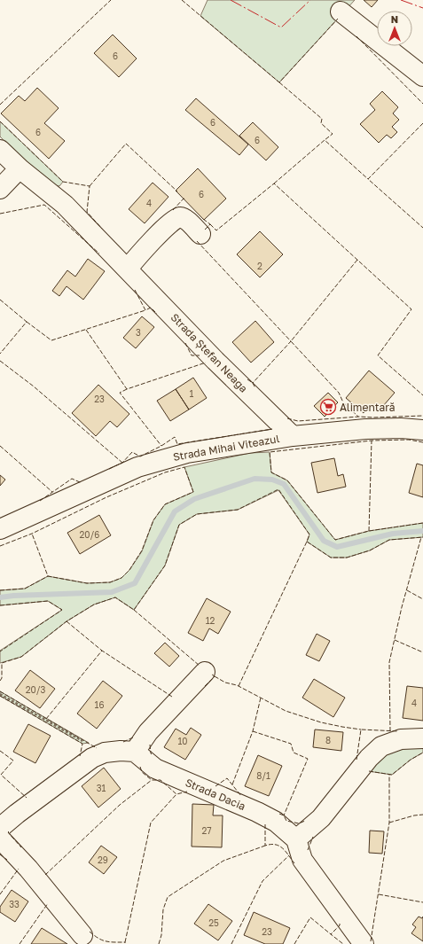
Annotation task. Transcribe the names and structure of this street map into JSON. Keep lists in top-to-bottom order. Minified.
{"streets":{"street":["Strada Ștefan Neaga","Strada Mihai Viteazul","Strada Dacia"]},"crossings":[["Strada Ștefan Neaga","Strada Mihai Viteazul"]],"places":{"supermarket":["Alimentară"]},"house_numbers":["6","6","6","6","6","4","2","3","1","23","20/6","12","20/3","4","16","8","10","8/1","31","27","29","33","25","23"],"north":"top"}
